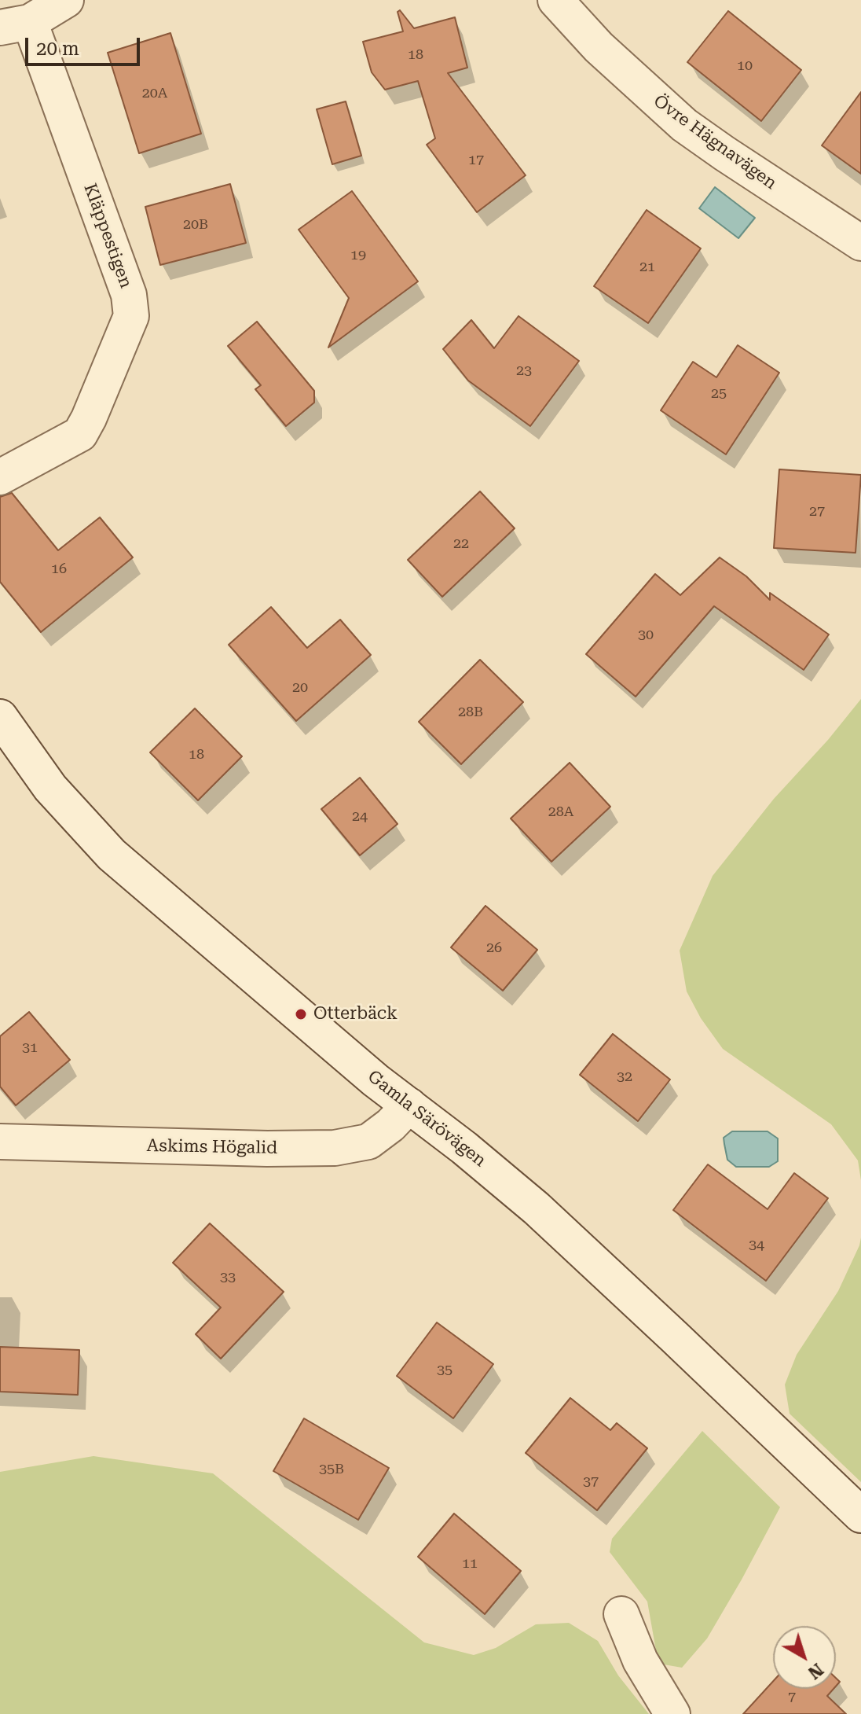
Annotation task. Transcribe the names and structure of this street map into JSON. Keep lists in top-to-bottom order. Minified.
{"streets":{"street":["Övre Hägnavägen","Kläppestigen","Gamla Särövägen","Askims Högalid"]},"crossings":[["Gamla Särövägen","Askims Högalid"]],"places":["Otterbäck"],"house_numbers":["18","10","20A","17","20B","19","21","23","25","27","22","16","30","20","28B","18","28A","24","26","31","32","34","33","35","35B","37","11","7"],"scale_bar":"20 m","north":"bottom right"}
